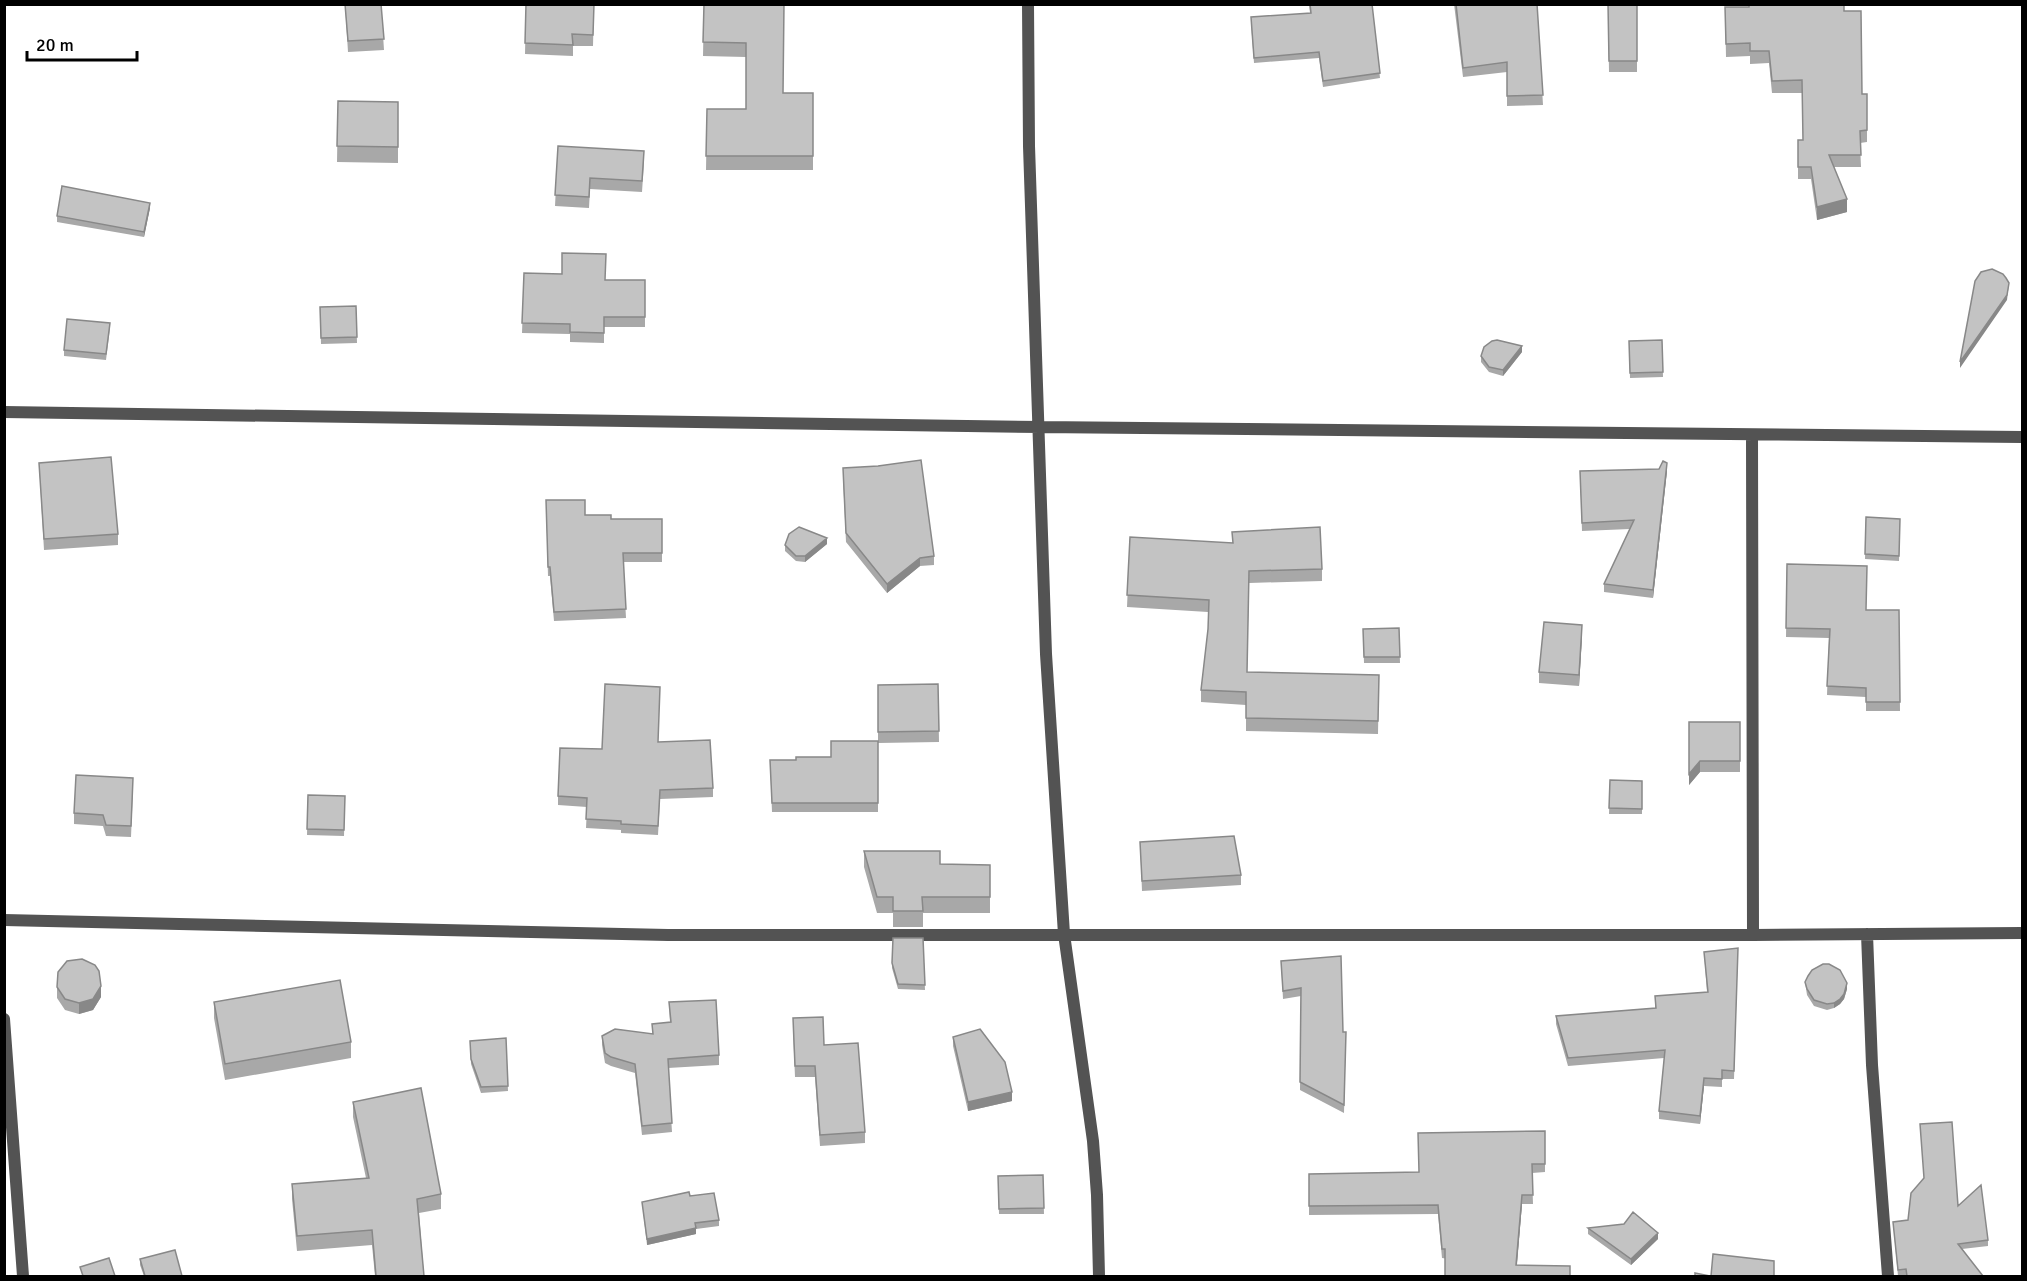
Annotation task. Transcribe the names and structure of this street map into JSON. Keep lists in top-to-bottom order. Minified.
{"scale_bar":"20 m"}
